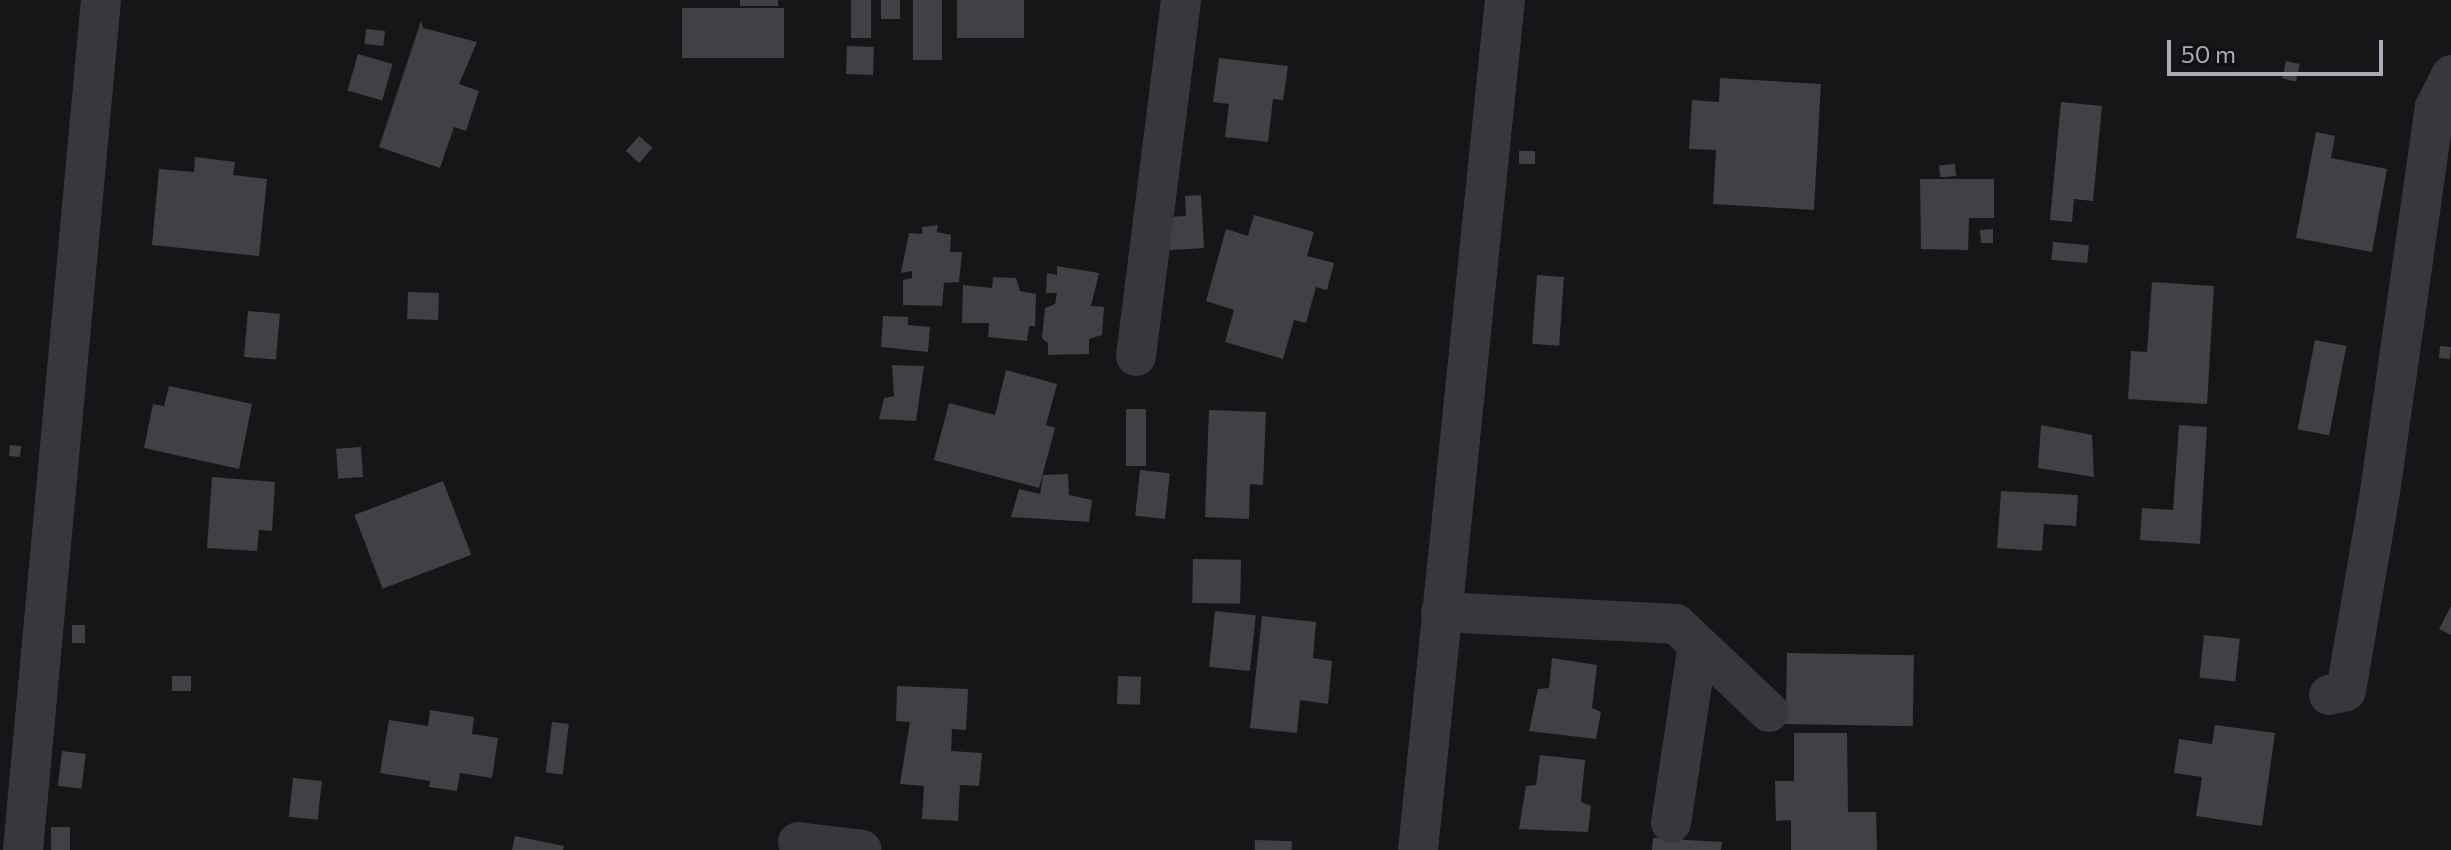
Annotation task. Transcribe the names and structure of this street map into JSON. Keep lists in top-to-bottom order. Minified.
{"scale_bar":"50 m"}
